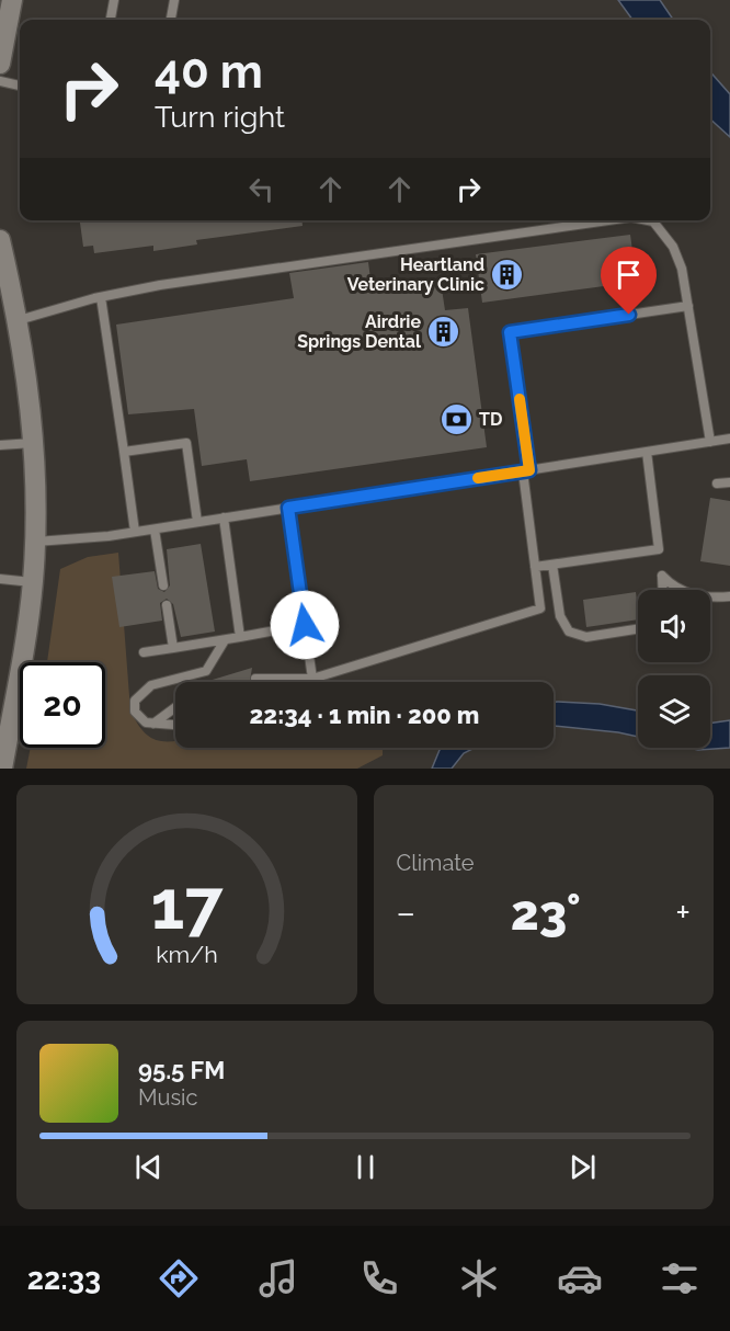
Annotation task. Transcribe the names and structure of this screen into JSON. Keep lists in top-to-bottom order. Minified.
{"places":{"building":["Heartland Veterinary Clinic","Airdrie Springs Dental"],"bank":["TD"]},"page":{"turn":["40 m","Turn right"],"limit":"20","trip":"22:34 · 1 min · 200 m","tile":"Climate","heat":["−","23°","+"],"song":["95.5 FM","Music"],"tabs":"22:33","gauge":["17","km/h"]}}
